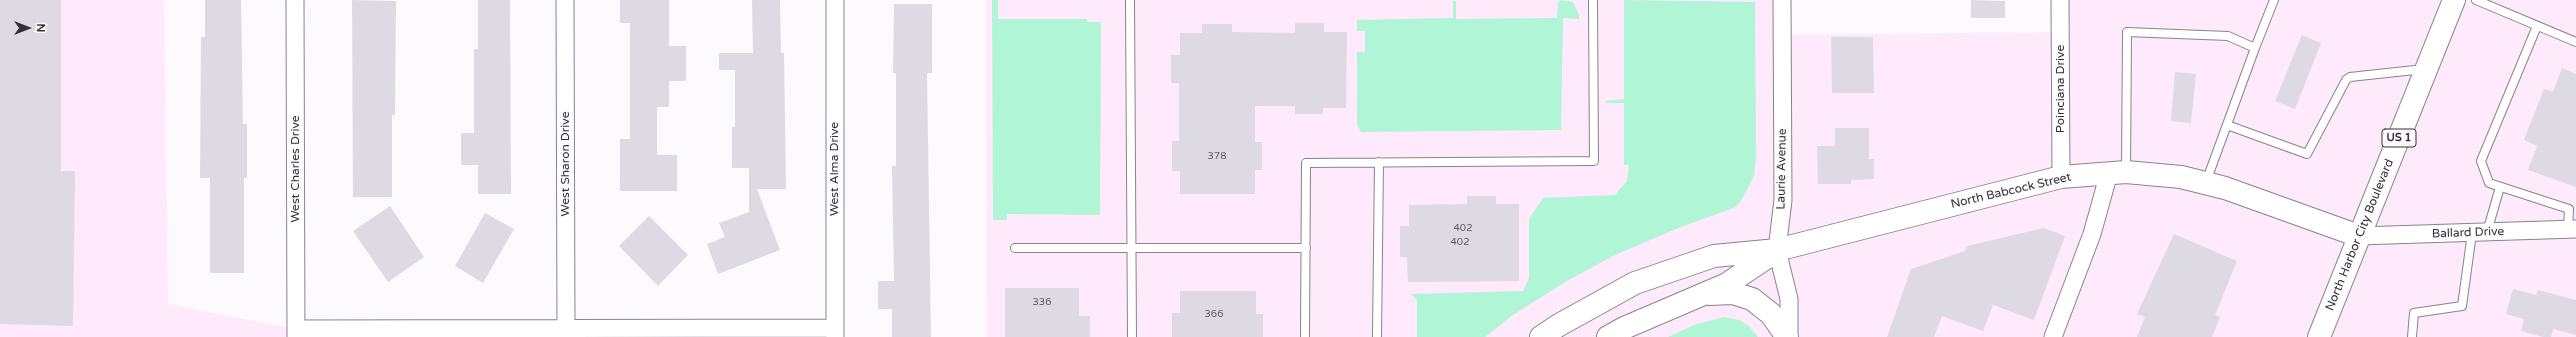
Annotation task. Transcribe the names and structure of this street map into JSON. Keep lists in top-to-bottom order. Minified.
{"streets":{"main road":["US 1","North Babcock Street","North Harbor City Boulevard"],"street":["Poinciana Drive","West Sharon Drive","West Charles Drive","West Alma Drive","Laurie Avenue","Ballard Drive"]},"crossings":[["Poinciana Drive","North Babcock Street"],["Laurie Avenue","North Babcock Street"],["North Babcock Street","Ballard Drive"],["North Babcock Street","North Harbor City Boulevard"],["Ballard Drive","North Harbor City Boulevard"]],"house_numbers":["378","402","402","336","366"],"north":"right"}
